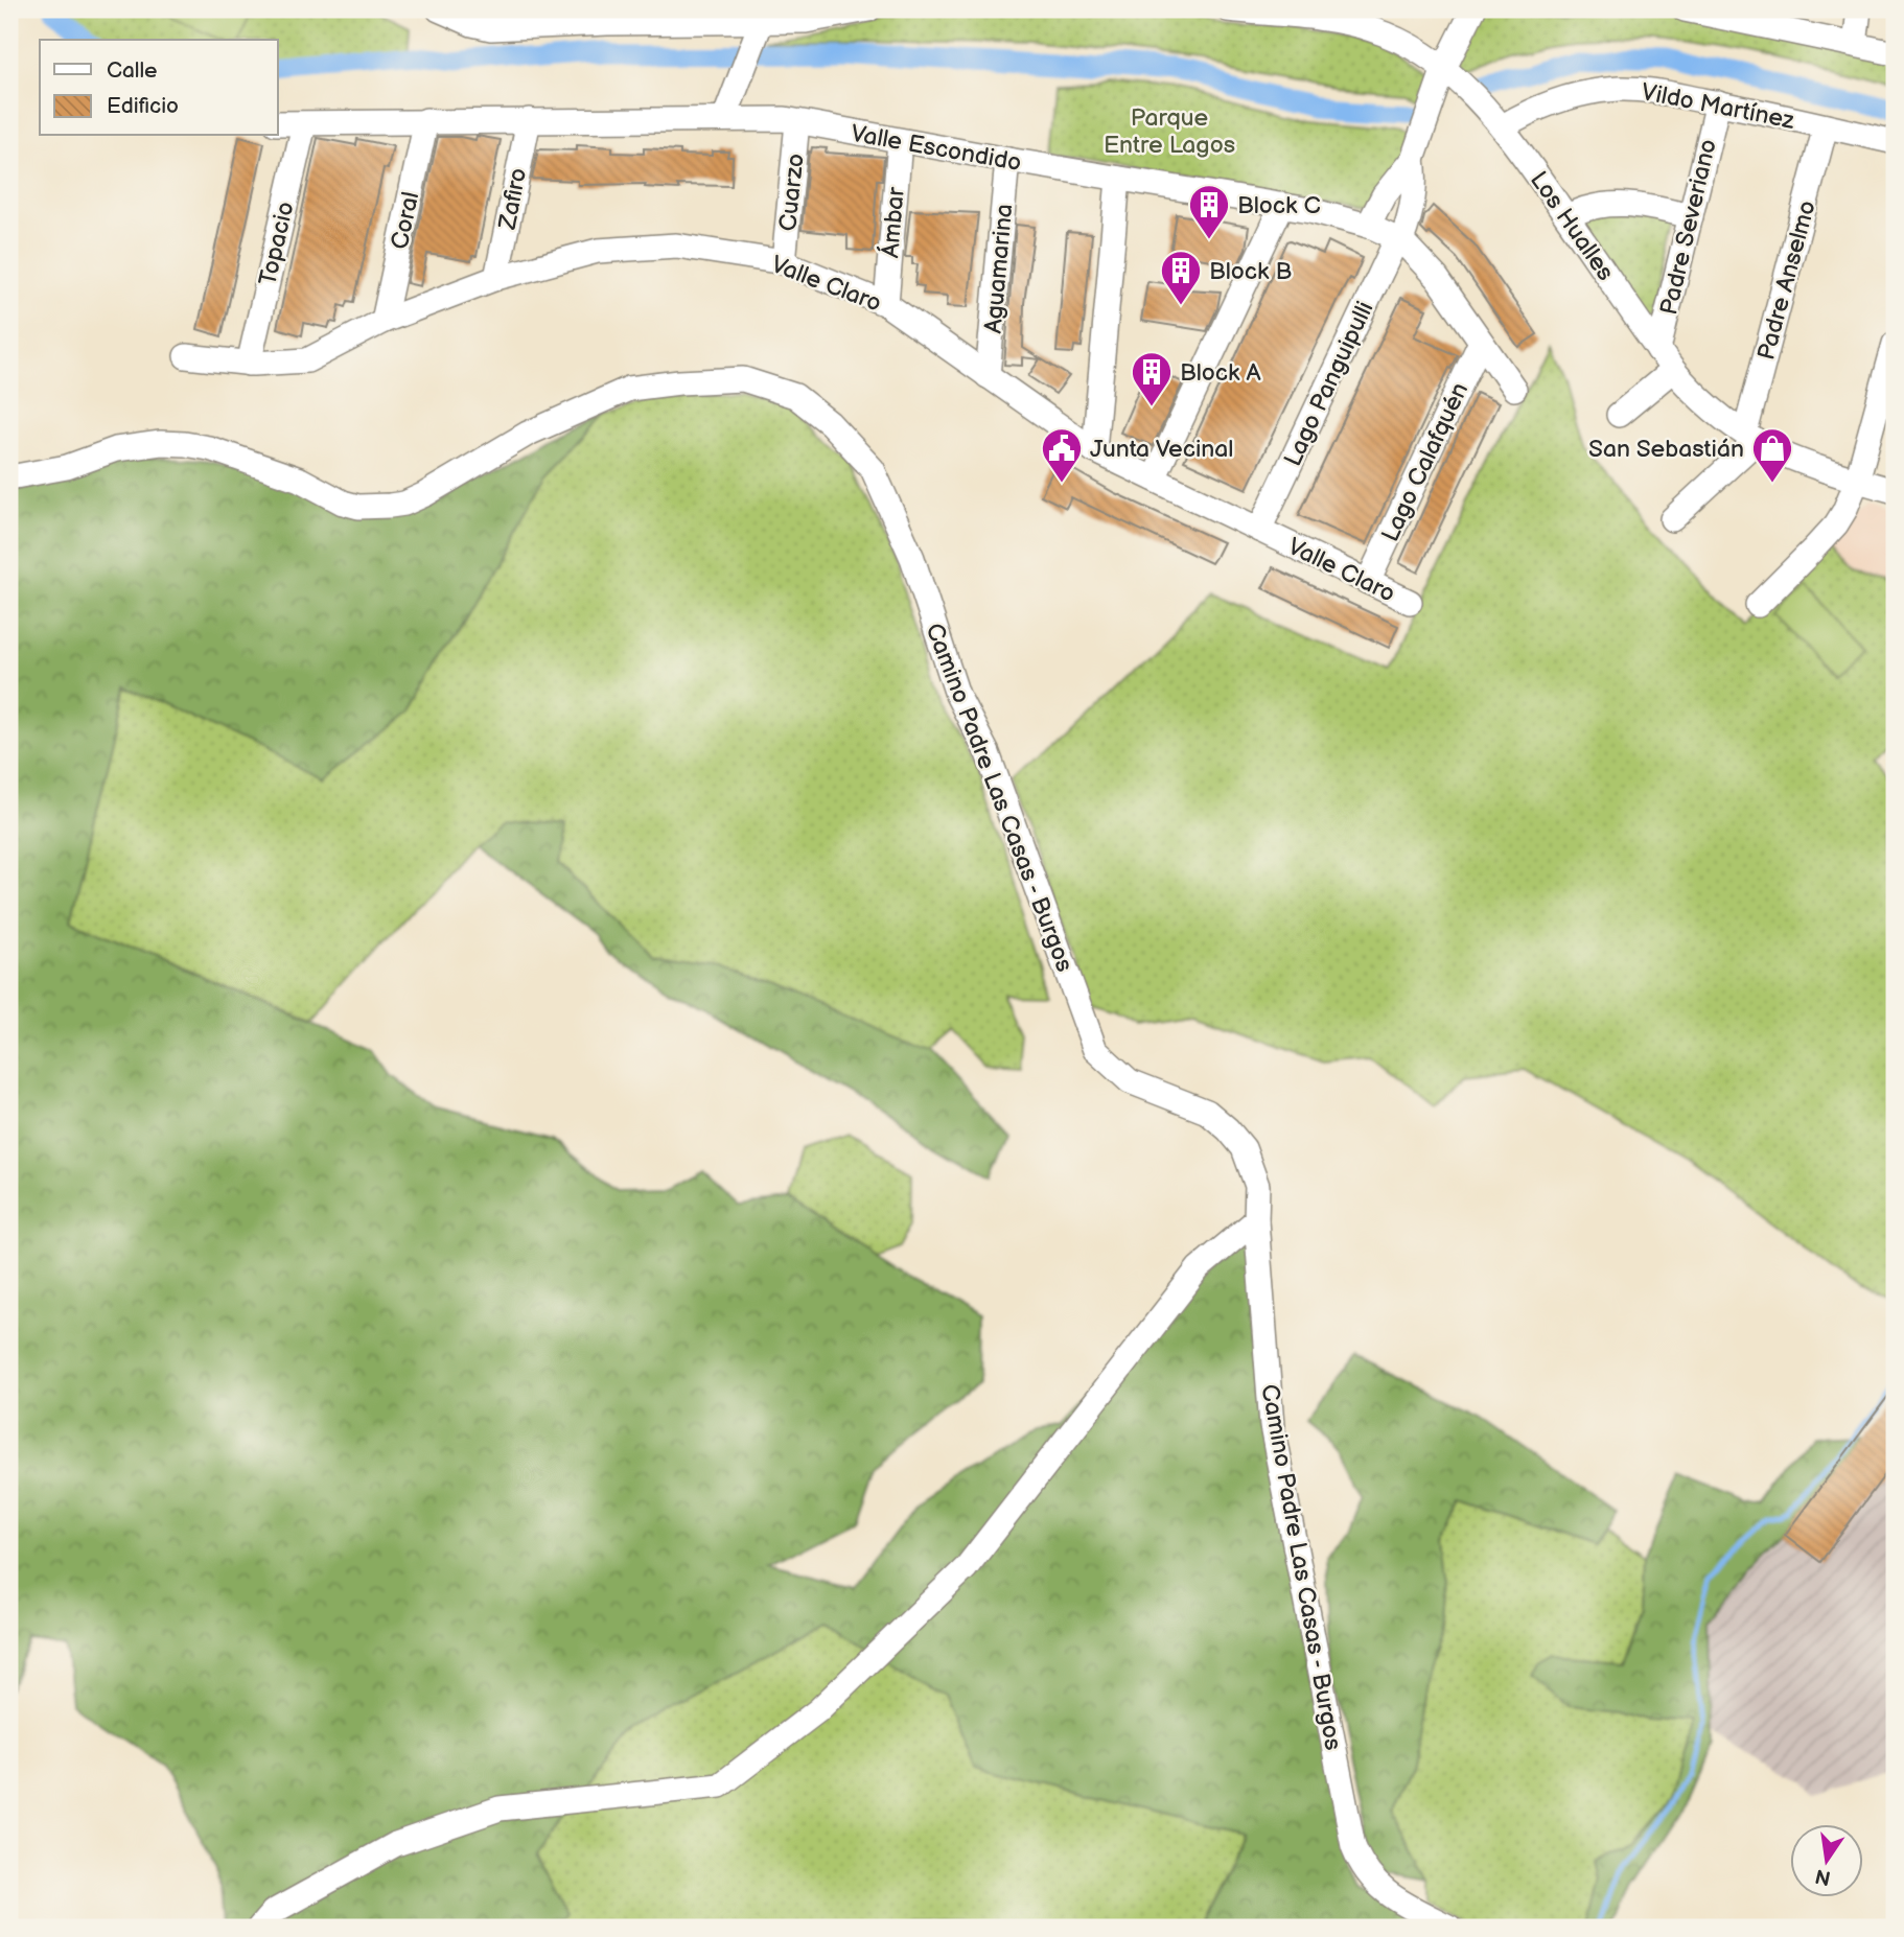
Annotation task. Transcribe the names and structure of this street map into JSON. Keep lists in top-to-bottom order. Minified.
{"streets":{"street":["Vildo Martínez","Valle Escondido","Cuarzo","Zafiro","Coral","Ámbar","Los Hualles","Padre Severiano","Topacio","Aguamarina","Padre Anselmo","Valle Claro","Lago Panguipulli","Lago Calafquén","Camino Padre Las Casas - Burgos"]},"crossings":[["Vildo Martínez","Los Hualles"],["Vildo Martínez","Padre Severiano"],["Vildo Martínez","Padre Anselmo"],["Valle Escondido","Cuarzo"],["Valle Escondido","Zafiro"],["Valle Escondido","Coral"],["Valle Escondido","Ámbar"],["Valle Escondido","Topacio"],["Valle Escondido","Aguamarina"],["Valle Escondido","Lago Panguipulli"],["Valle Escondido","Lago Calafquén"],["Cuarzo","Valle Claro"],["Zafiro","Valle Claro"],["Coral","Valle Claro"],["Ámbar","Valle Claro"],["Los Hualles","Padre Severiano"],["Los Hualles","Padre Anselmo"],["Topacio","Valle Claro"],["Aguamarina","Valle Claro"],["Valle Claro","Lago Panguipulli"],["Valle Claro","Lago Calafquén"]],"parks":["Parque Entre Lagos"],"places":{"building":["Block C","Block B","Block A"],"public building":["Junta Vecinal"],"shop":["San Sebastián"]},"legend":["Calle","Edificio"],"north":"bottom"}
